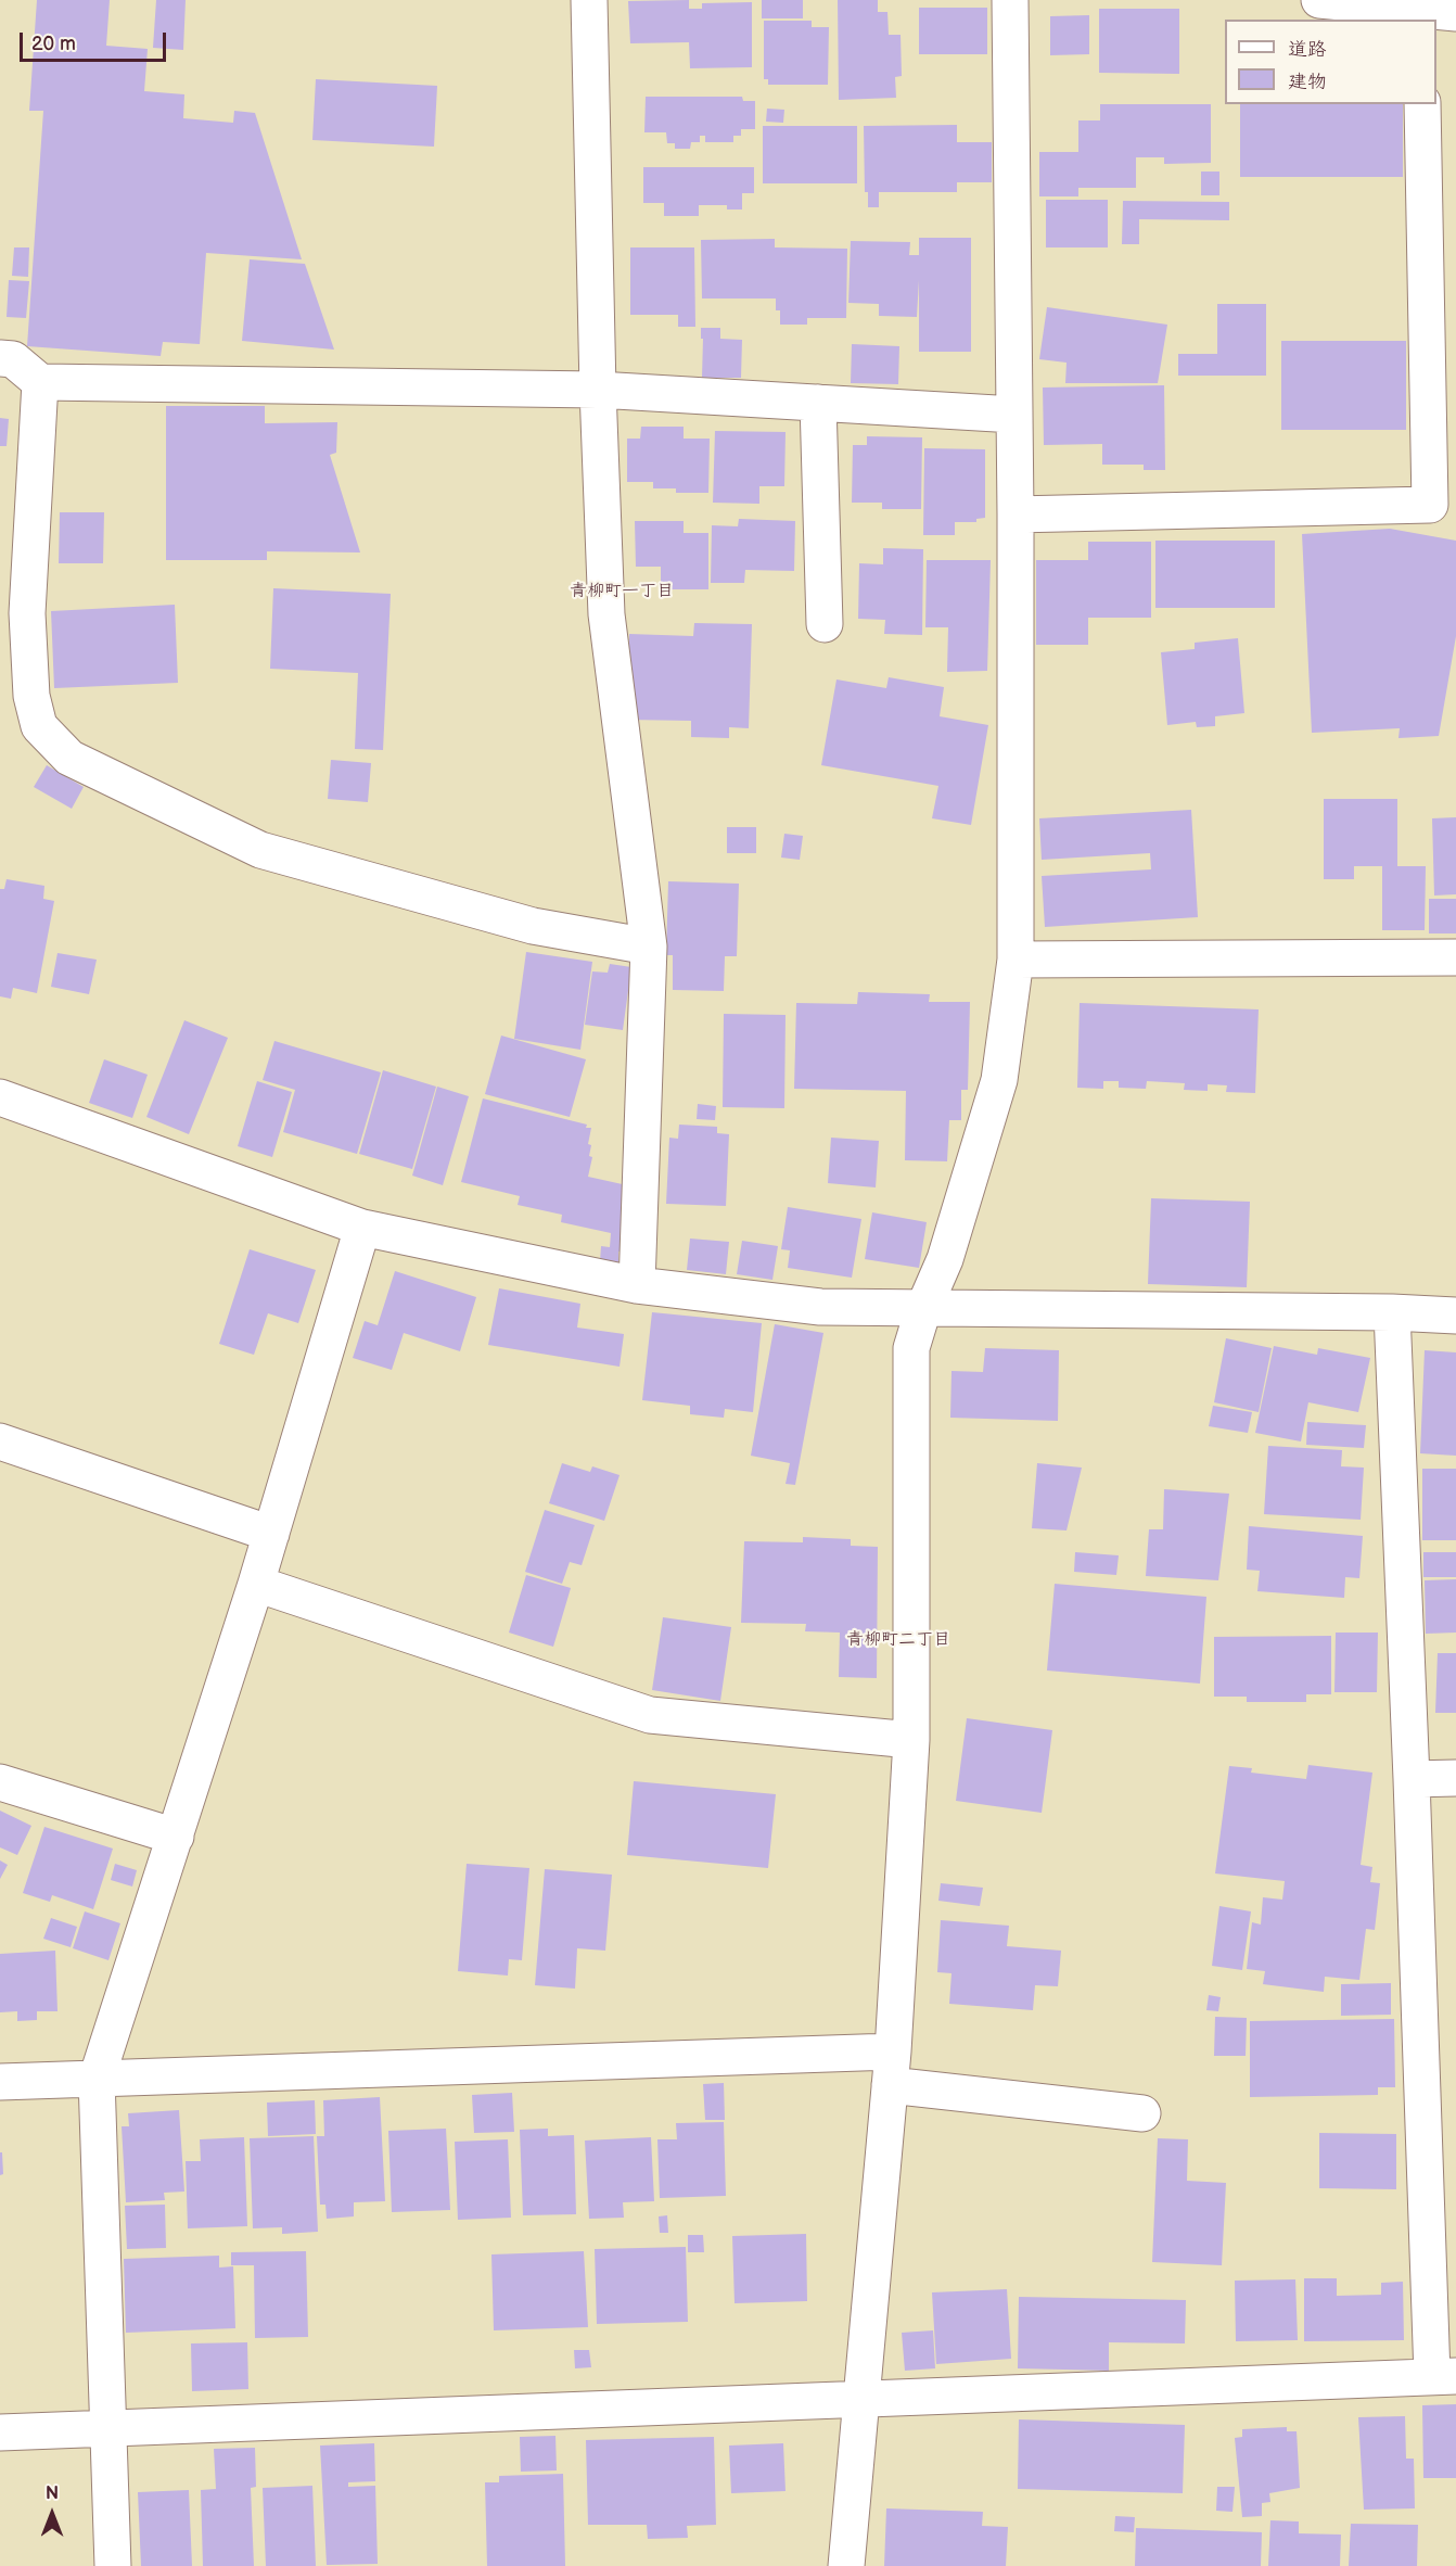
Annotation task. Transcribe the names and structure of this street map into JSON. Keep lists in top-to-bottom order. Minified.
{"districts":["青柳町一丁目","青柳町二丁目"],"legend":["道路","建物"],"scale_bar":"20 m","north":"top"}
